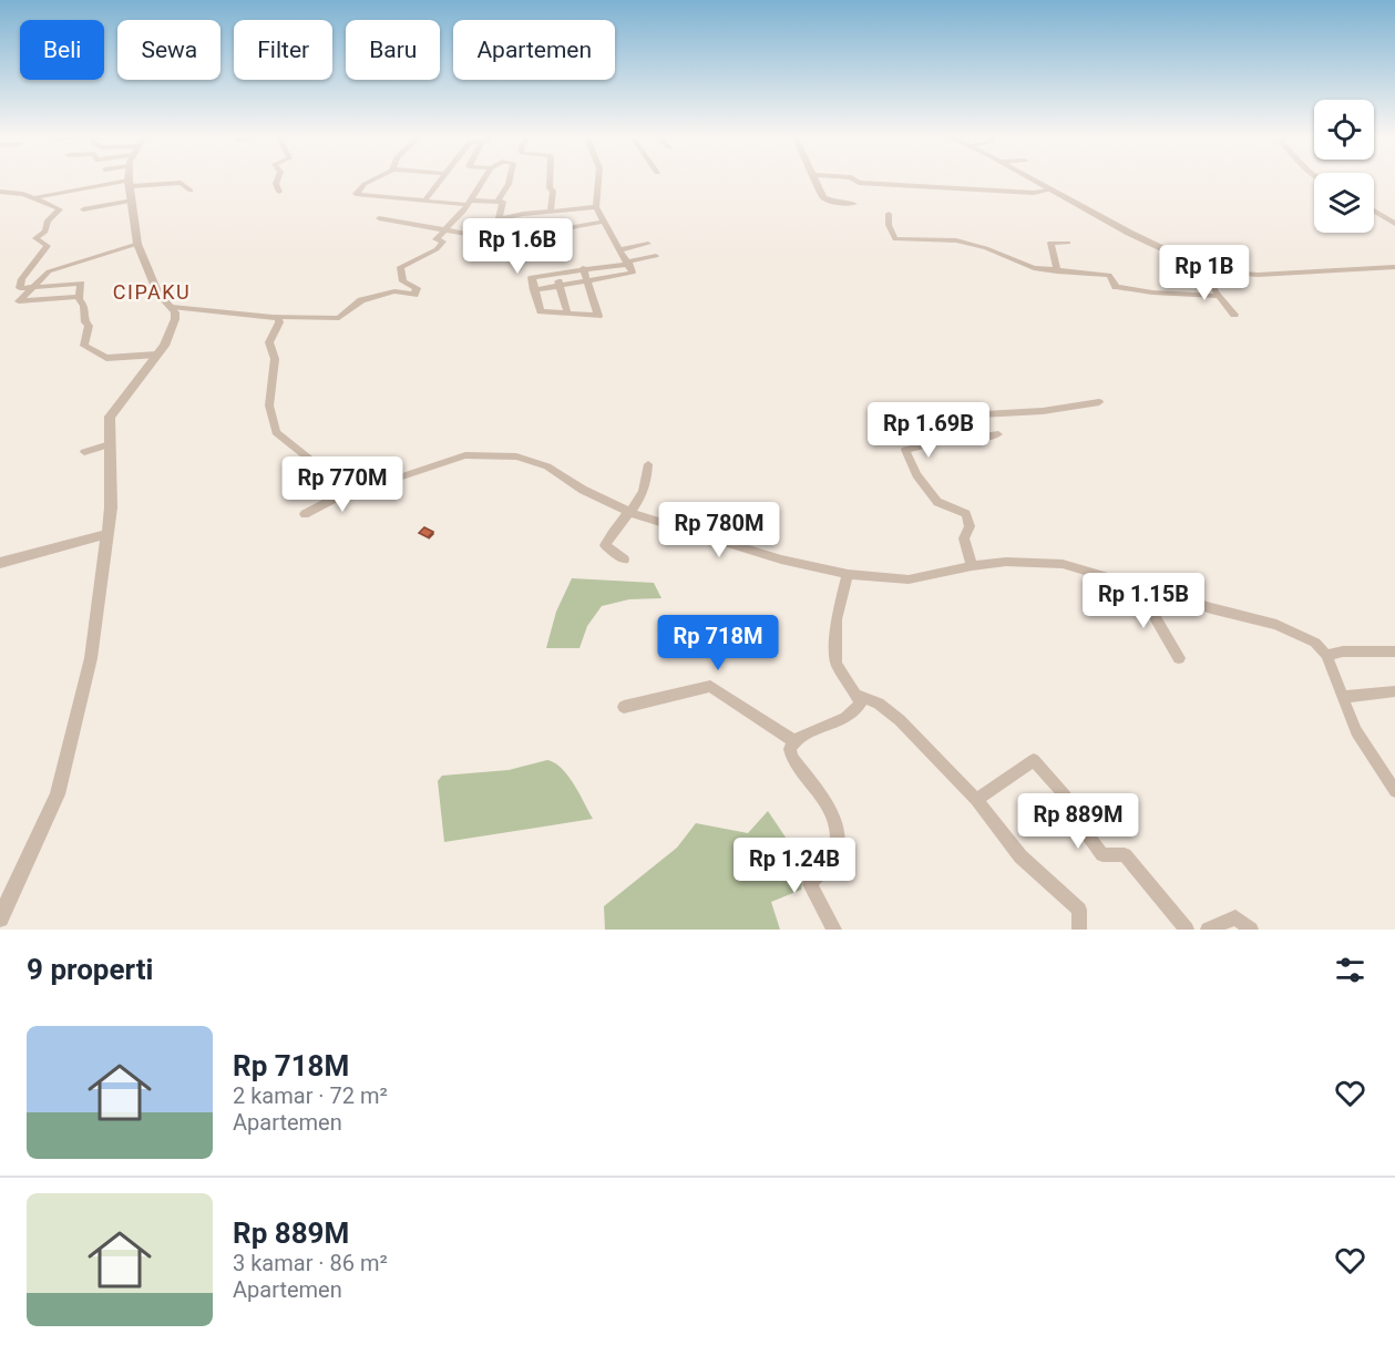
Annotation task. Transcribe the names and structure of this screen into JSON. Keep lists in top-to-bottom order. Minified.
{"districts":["CIPAKU"],"page":{"chip":["Beli","Sewa","Filter","Baru","Apartemen"],"price":["Rp 1.6B","Rp 1B","Rp 1.69B","Rp 770M","Rp 780M","Rp 1.15B","Rp 718M","Rp 889M","Rp 1.24B"],"heading":"9 properti","list":[{"name":"Rp 718M","note":"2 kamar · 72 m² · Apartemen"},{"name":"Rp 889M","note":"3 kamar · 86 m² · Apartemen"}]}}
